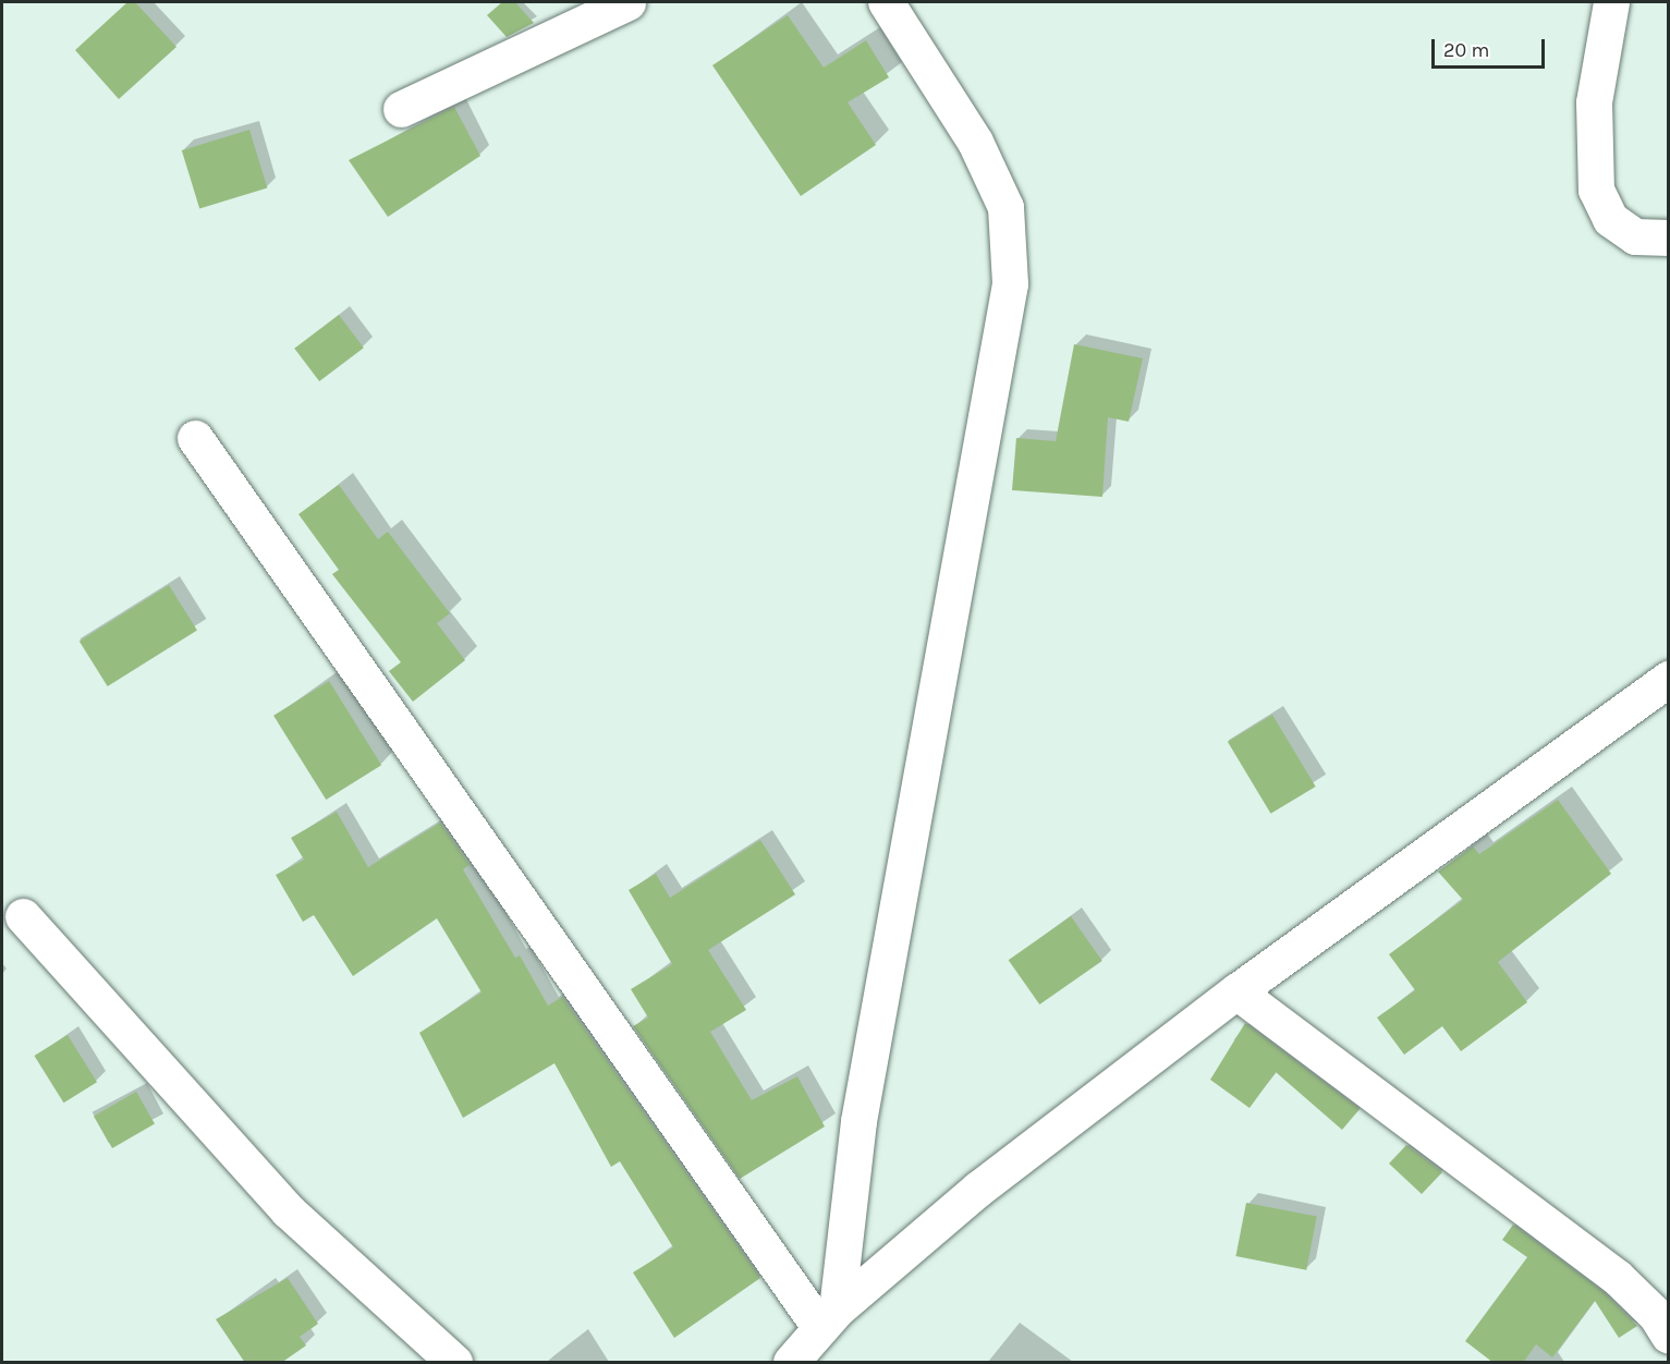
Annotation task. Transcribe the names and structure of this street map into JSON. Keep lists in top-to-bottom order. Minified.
{"scale_bar":"20 m"}
